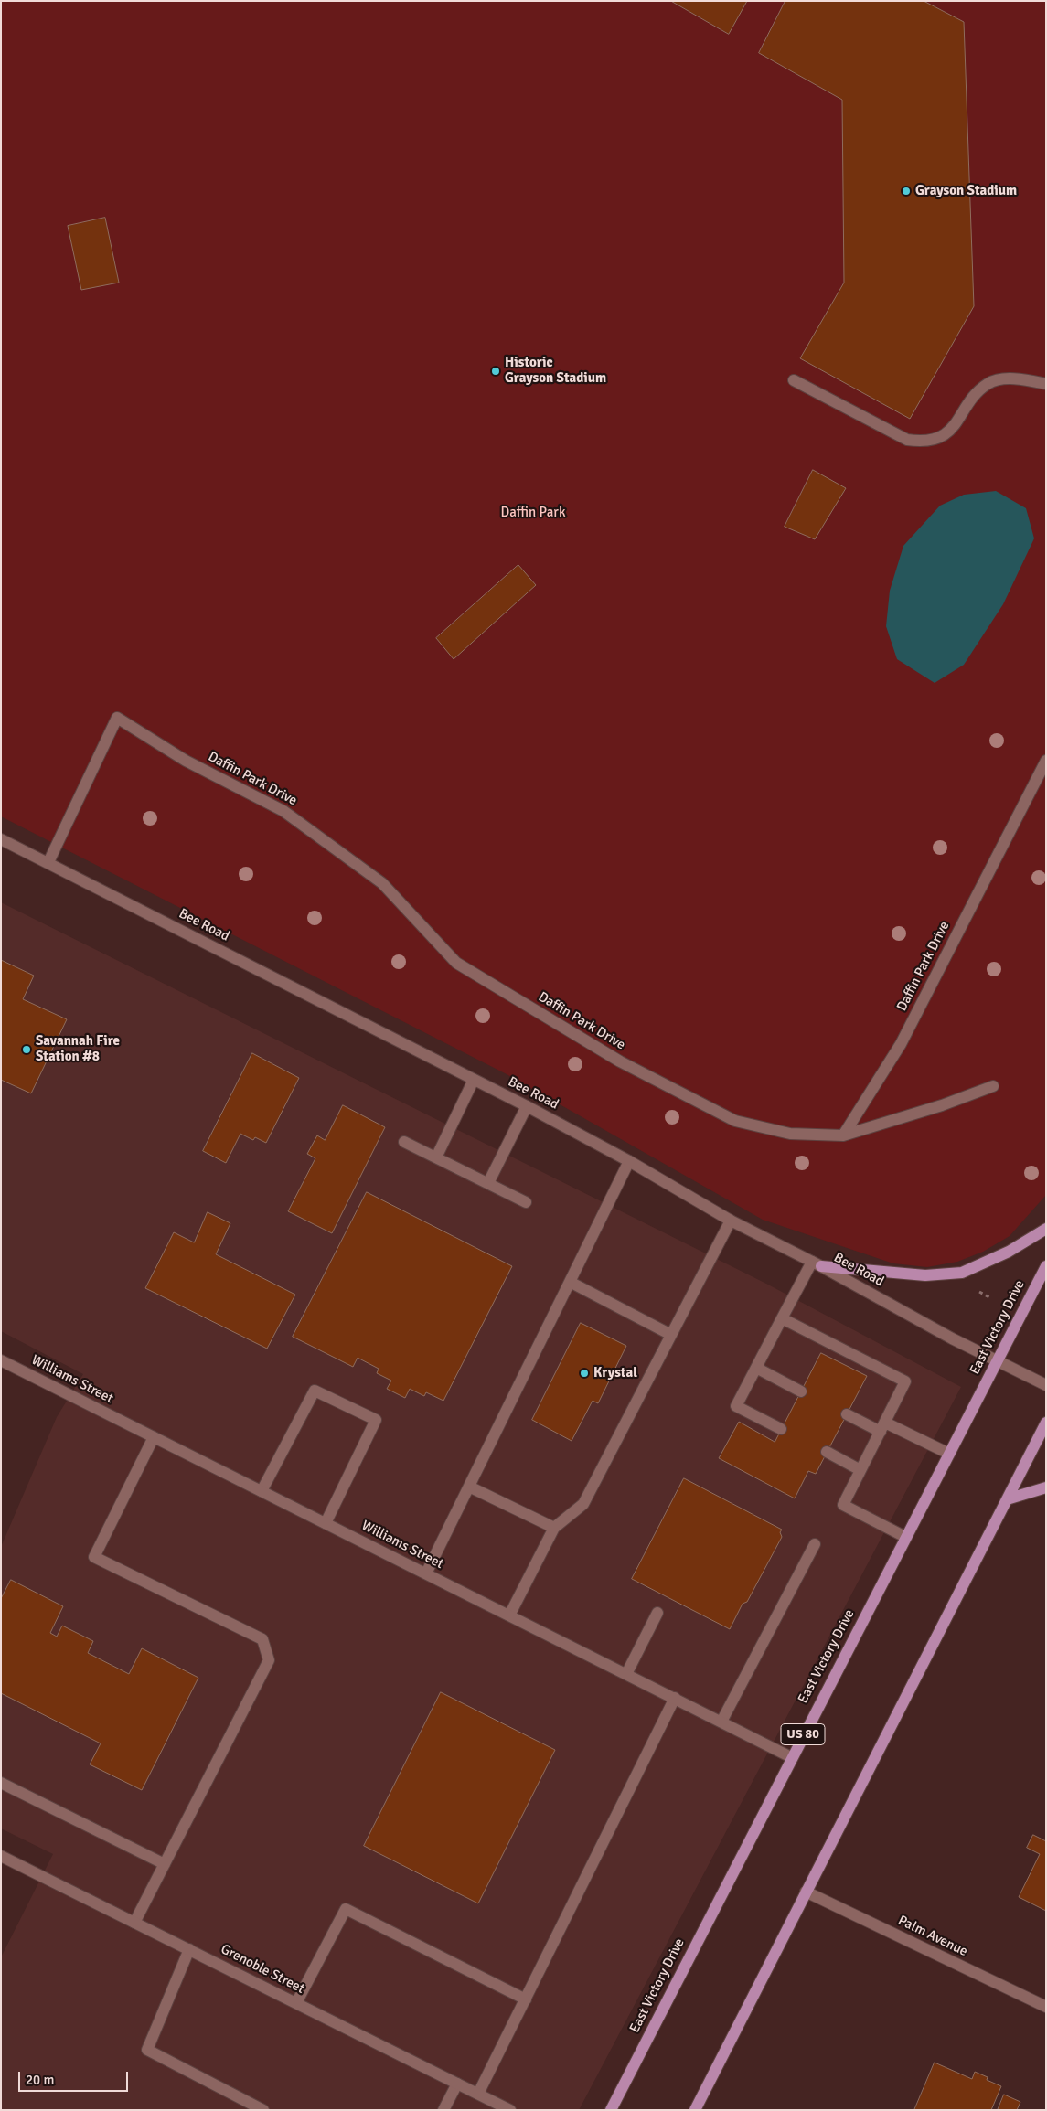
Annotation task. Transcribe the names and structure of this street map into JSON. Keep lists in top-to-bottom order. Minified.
{"streets":{"main road":["East Victory Drive","US 80"],"street":["Daffin Park Drive","Bee Road","Williams Street","Palm Avenue","Grenoble Street"]},"crossings":[["Daffin Park Drive","Bee Road"],["Bee Road","East Victory Drive"],["East Victory Drive","Williams Street"]],"parks":["Daffin Park"],"places":["Grayson Stadium","Historic Grayson Stadium","Savannah Fire Station #8","Krystal"],"scale_bar":"20 m"}
